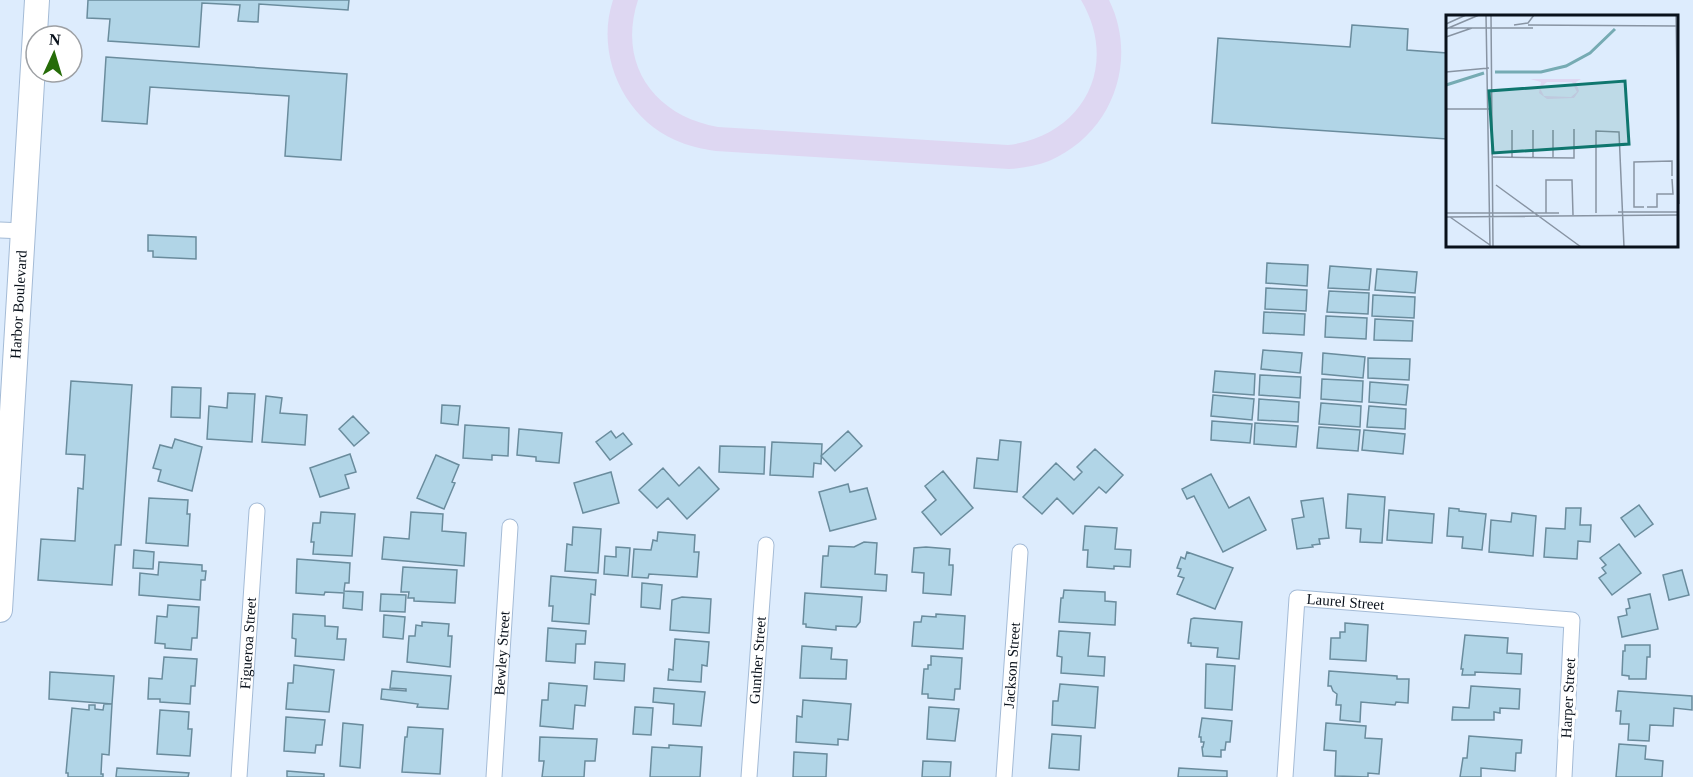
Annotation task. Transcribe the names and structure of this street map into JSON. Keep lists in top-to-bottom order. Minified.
{"streets":{"main road":["Harbor Boulevard"],"street":["Laurel Street","Figueroa Street","Bewley Street","Gunther Street","Jackson Street","Harper Street"]},"crossings":[["Laurel Street","Harper Street"]],"north":"top"}
